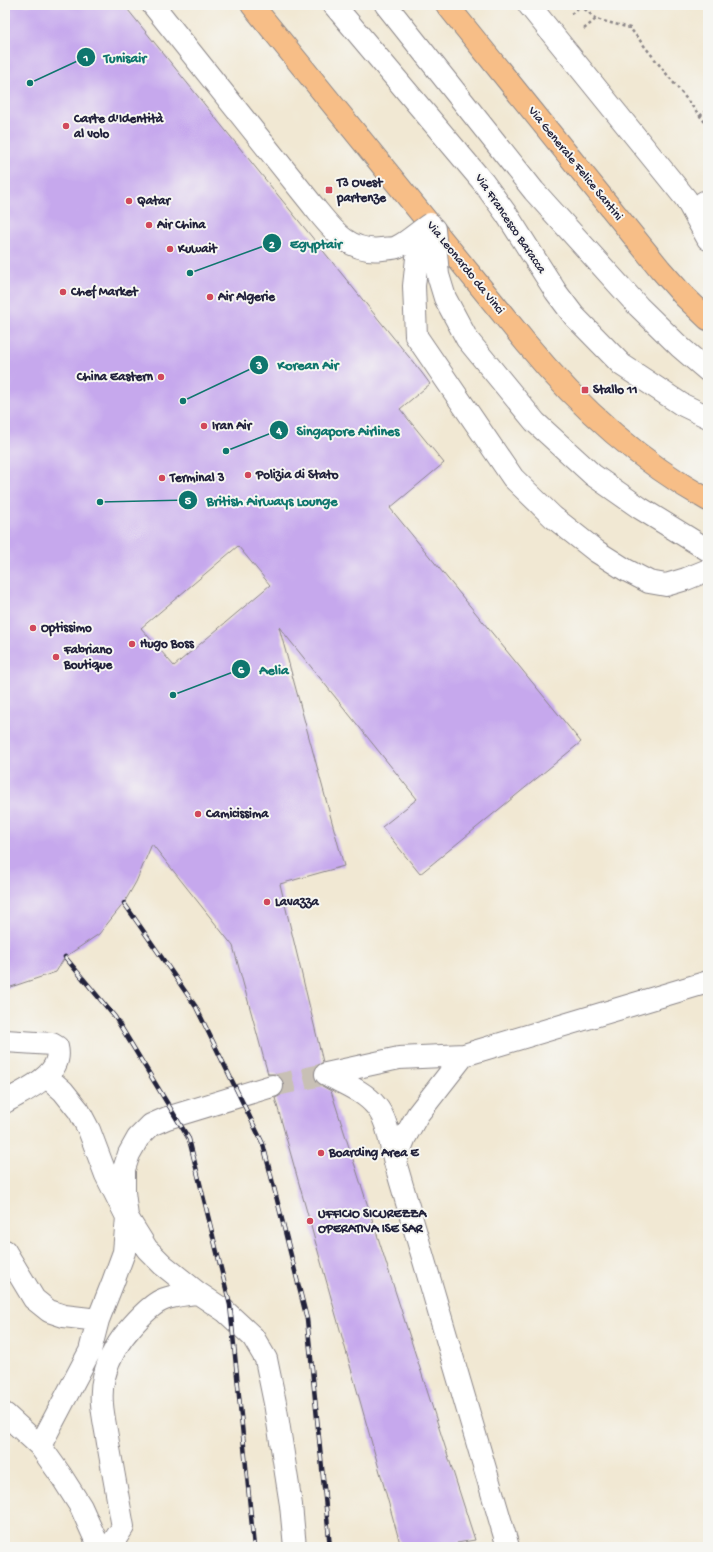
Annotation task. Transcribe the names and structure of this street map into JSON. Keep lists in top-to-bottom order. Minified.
{"streets":{"main road":["Via Generale Felice Santini","Via Leonardo da Vinci"],"lane":["Via Francesco Baracca"]},"places":{"other":["Tunisair","Carte d'Identità al volo","Qatar","Air China","Kuwait","Egyptair","Chef Market","Air Algerie","China Eastern","Korean Air","Iran Air","Singapore Airlines","Polizia di Stato","Terminal 3","British Airways Lounge","Optissimo","Hugo Boss","Fabriano Boutique","Aelia","Camicissima","Lavazza","Boarding Area E","UFFICIO SICUREZZA OPERATIVA ISE SAR"],"transit":["T3 Ovest partenze","Stallo 11"]}}
